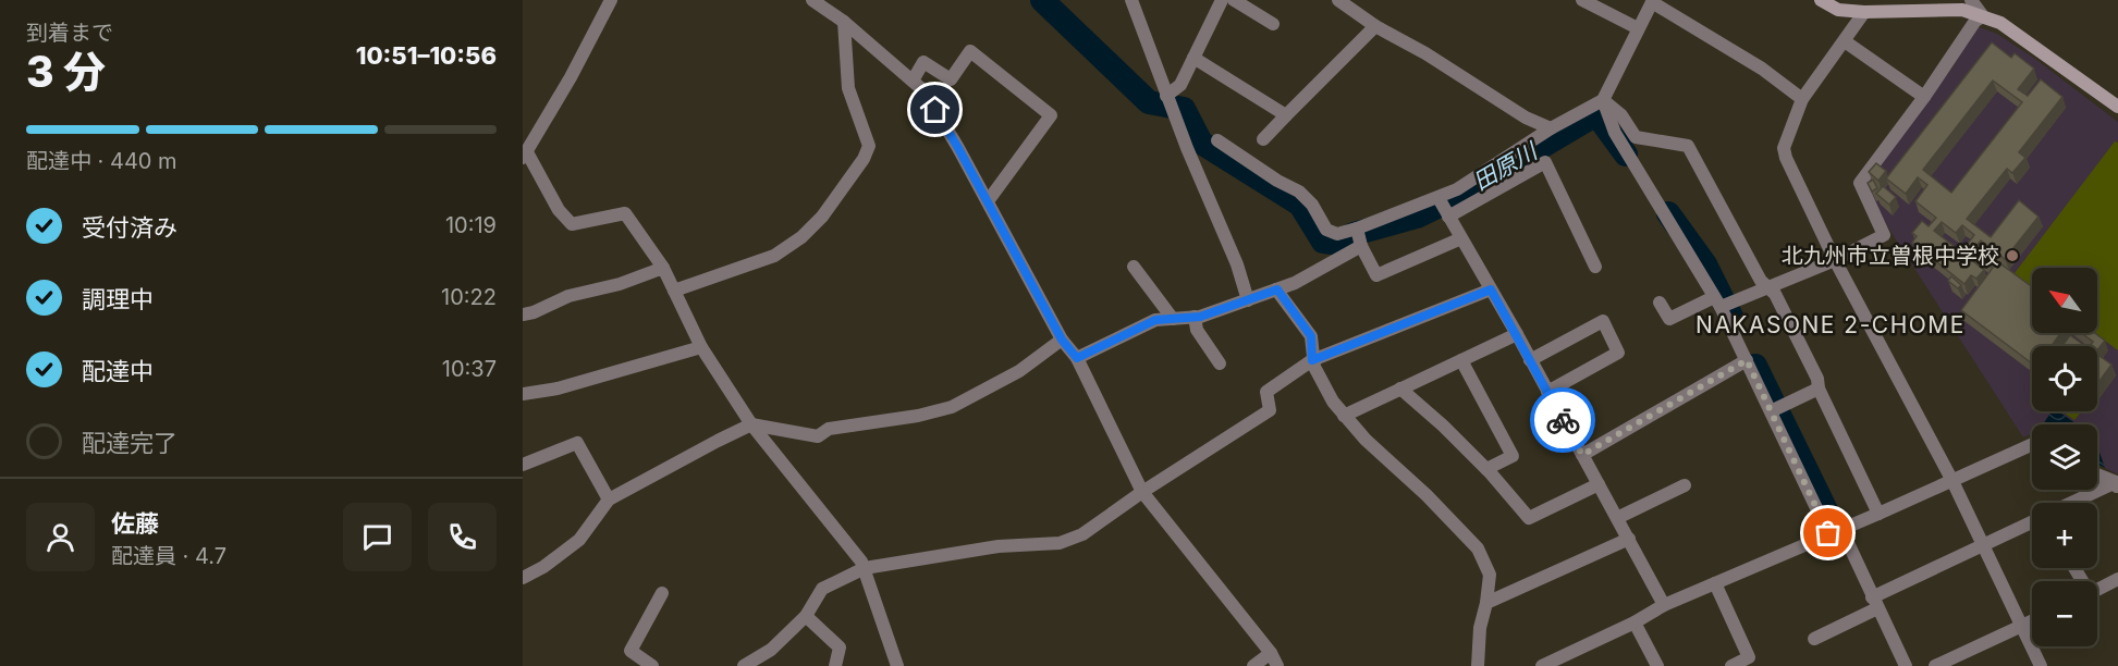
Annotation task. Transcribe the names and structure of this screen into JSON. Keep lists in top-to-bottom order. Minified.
{"districts":["NAKASONE 2-CHOME"],"water":["田原川"],"places":["北九州市立曽根中学校"],"north":"top left","page":{"heading":["3 分","到着まで","10:51–10:56"],"panel":["佐藤","配達員 · 4.7"],"bar":"配達中 · 440 m","list":[["受付済み","10:19"],["調理中","10:22"],["配達中","10:37"],"配達完了"],"map_buttons":["+","−"]}}
